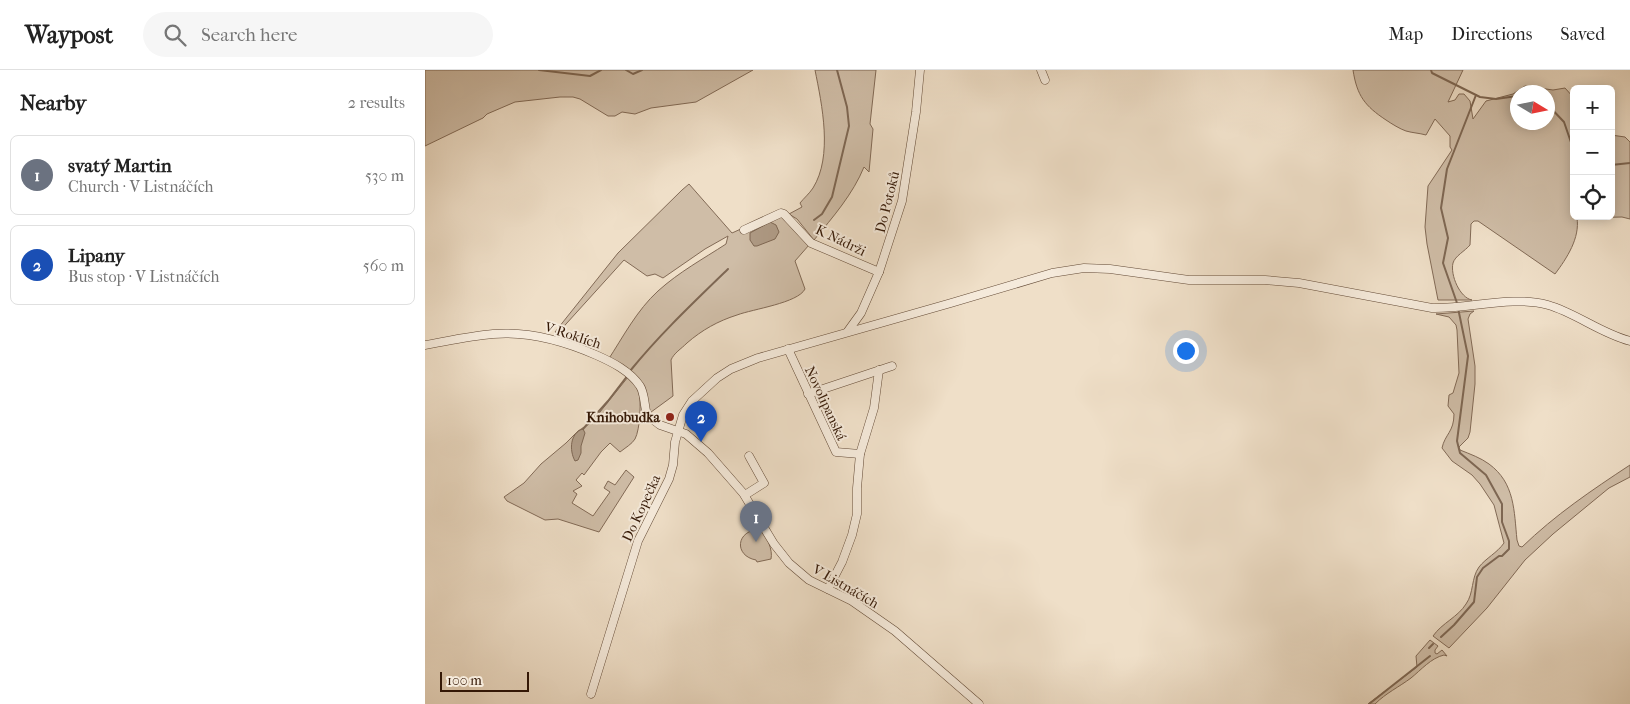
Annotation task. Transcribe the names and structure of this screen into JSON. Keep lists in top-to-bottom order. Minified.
{"streets":{"street":["Do Potoků","K Nádrži","V Roklích","Novolipanská","Do Kopečka","V Listnáčích"]},"crossings":[["Do Potoků","K Nádrži"],["Do Potoků","Do Kopečka"],["V Roklích","Do Kopečka"],["V Roklích","V Listnáčích"],["Novolipanská","Do Kopečka"],["Do Kopečka","V Listnáčích"]],"places":["Knihobudka"],"scale_bar":"100 m","north":"right","page":{"header":"Waypost","search":"Search here","nav":["Map","Directions","Saved"],"heading":["Nearby","2 results"],"map_buttons":["+","−"],"list":[{"mark":"1","name":"svatý Martin","note":"Church · V Listnáčích","value":"530 m"},{"mark":"2","name":"Lipany","note":"Bus stop · V Listnáčích","value":"560 m"}],"pins":["2","1"],"scale":"100 m"}}
